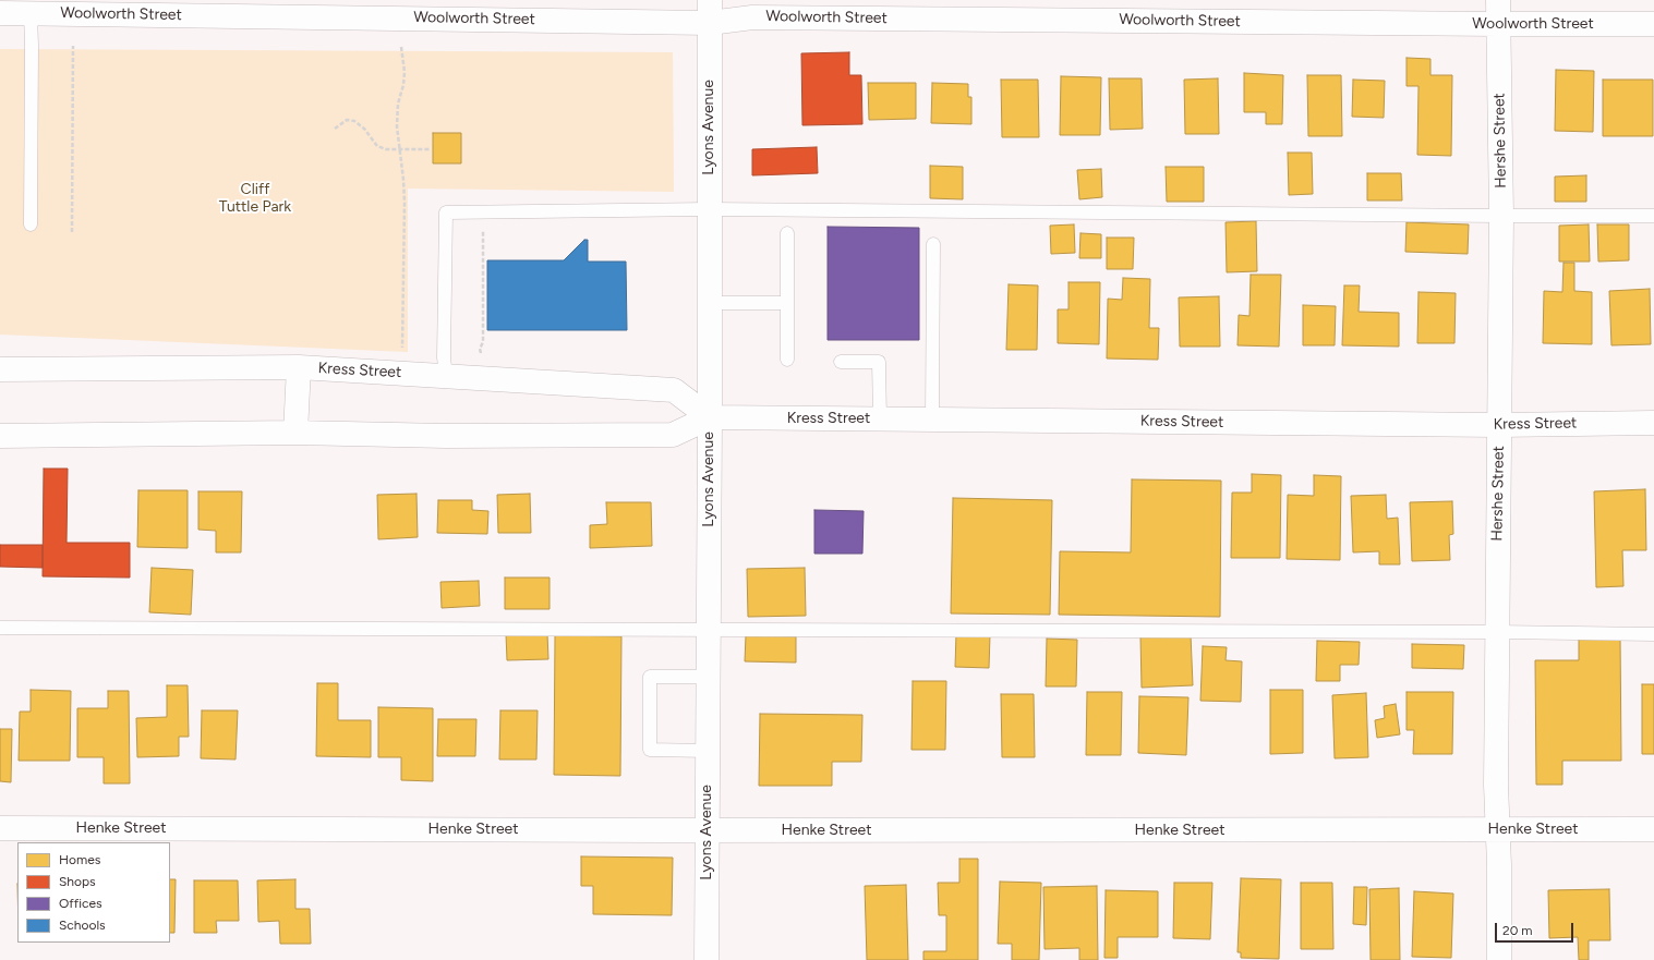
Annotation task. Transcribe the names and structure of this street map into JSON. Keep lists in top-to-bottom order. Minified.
{"streets":{"street":["Woolworth Street","Lyons Avenue","Hershe Street","Kress Street","Henke Street"]},"crossings":[["Woolworth Street","Lyons Avenue"],["Woolworth Street","Hershe Street"],["Lyons Avenue","Kress Street"],["Lyons Avenue","Henke Street"],["Hershe Street","Kress Street"],["Hershe Street","Henke Street"]],"parks":["Cliff Tuttle Park"],"legend":["Homes","Shops","Offices","Schools"],"scale_bar":"20 m"}
